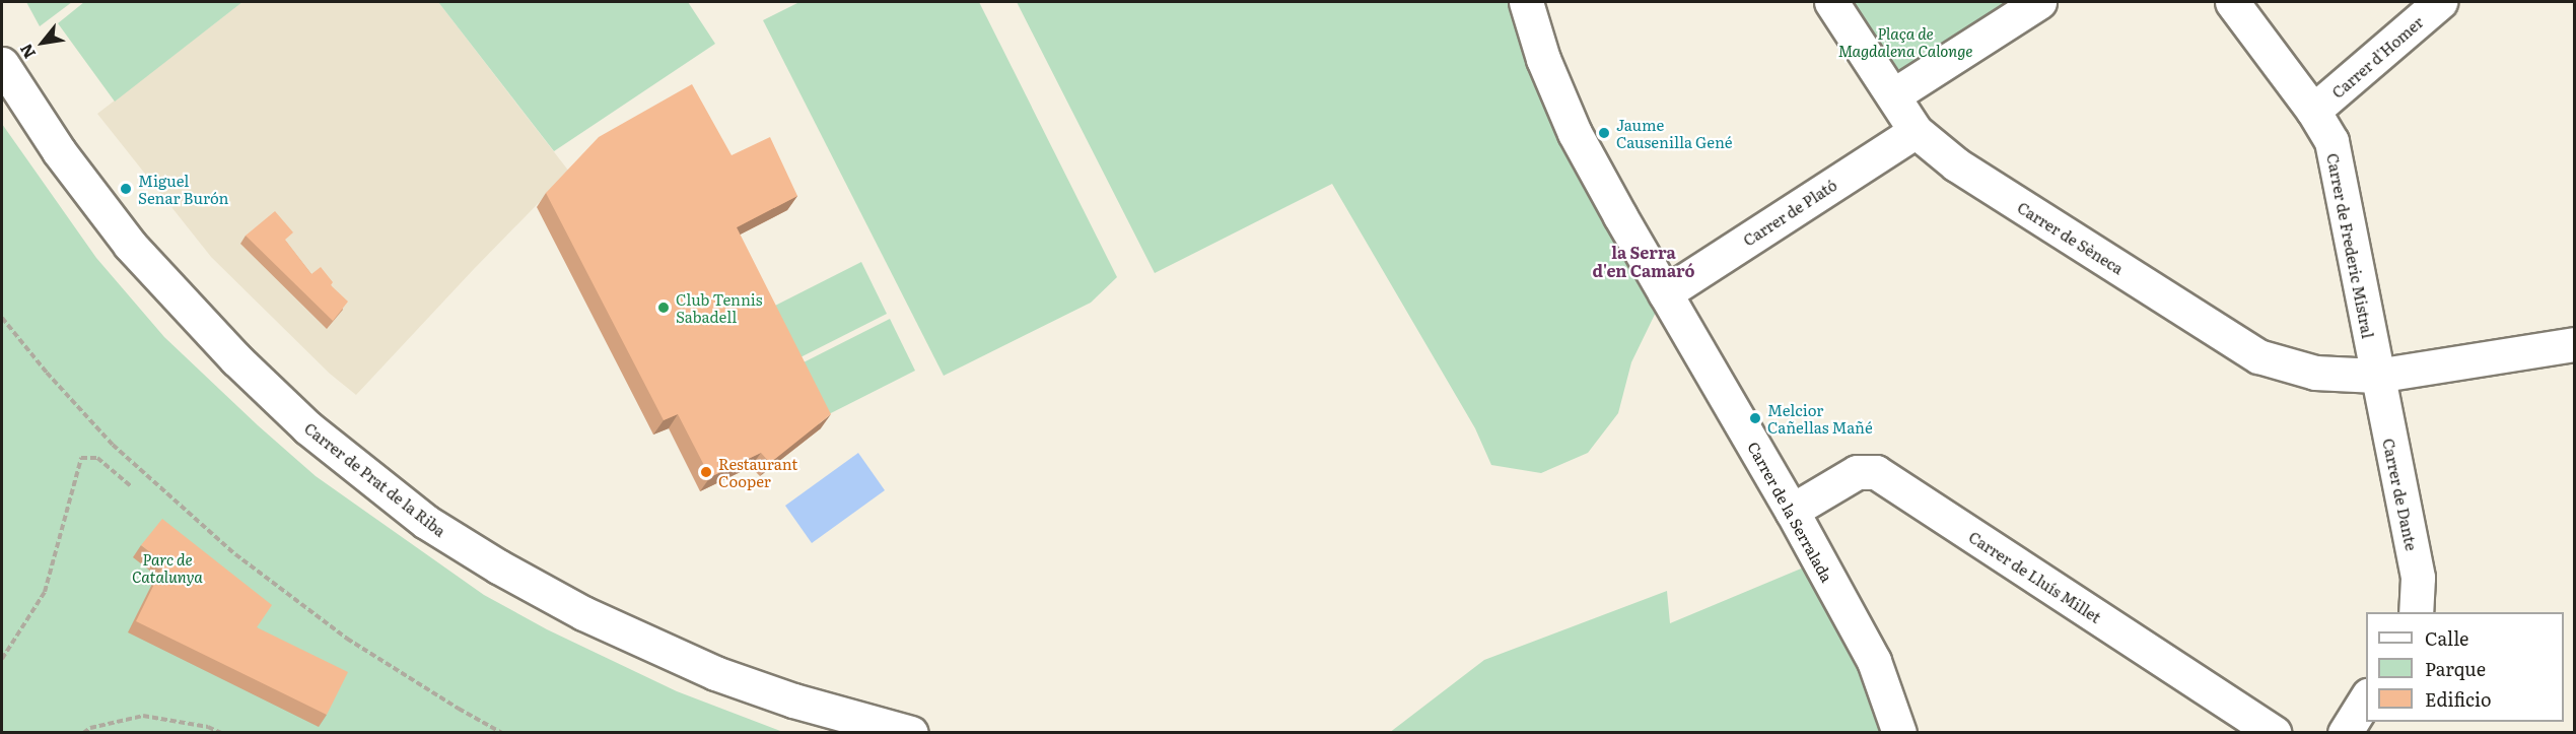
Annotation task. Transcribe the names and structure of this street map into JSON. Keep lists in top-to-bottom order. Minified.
{"streets":{"street":["Carrer d'Homer","Carrer de Plató","Carrer de Sèneca","Carrer de Frederic Mistral","Carrer de Prat de la Riba","Carrer de Dante","Carrer de la Serralada","Carrer de Lluís Millet"]},"crossings":[["Carrer d'Homer","Carrer de Frederic Mistral"],["Carrer de Plató","Carrer de Sèneca"],["Carrer de Plató","Carrer de la Serralada"],["Carrer de Sèneca","Carrer de Frederic Mistral"],["Carrer de Sèneca","Carrer de Dante"],["Carrer de Frederic Mistral","Carrer de Dante"],["Carrer de la Serralada","Carrer de Lluís Millet"]],"districts":["la Serra d'en Camaró"],"parks":["Plaça de Magdalena Calonge","Parc de Catalunya"],"places":["Jaume Causenilla Gené","Miguel Senar Burón","Club Tennis Sabadell","Melcior Cañellas Mañé","Restaurant Cooper"],"legend":["Calle","Parque","Edificio"],"north":"bottom left"}
